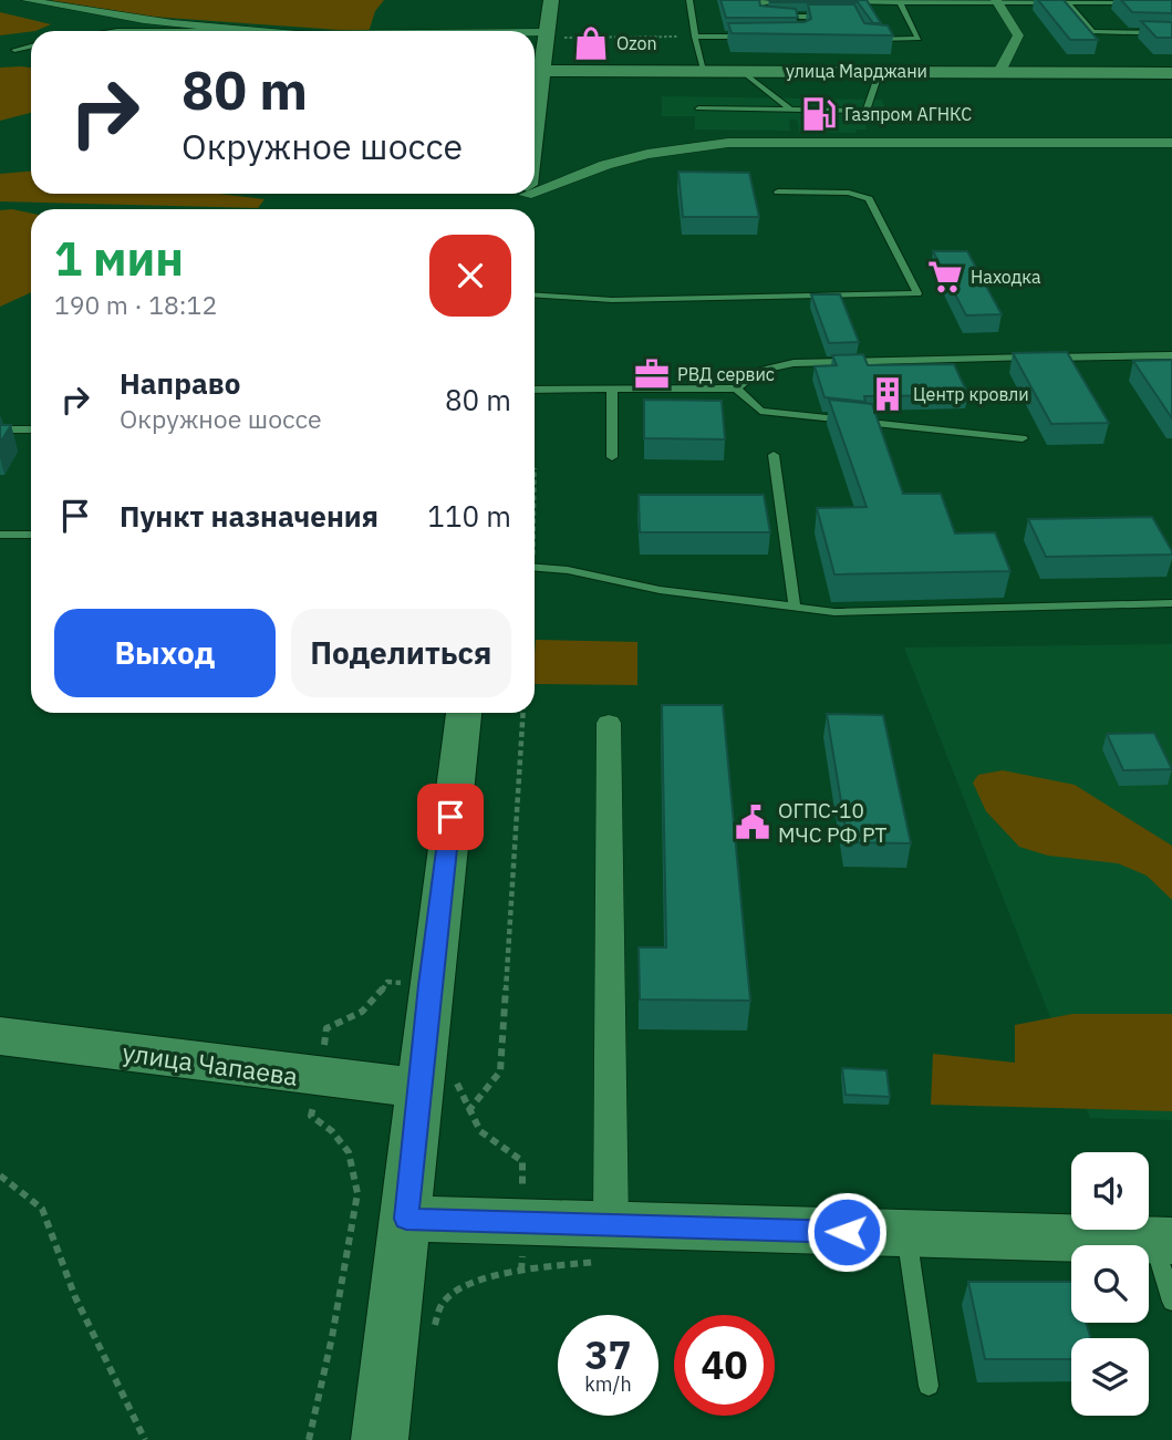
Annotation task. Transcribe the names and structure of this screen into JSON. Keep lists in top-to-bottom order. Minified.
{"streets":{"street":["улица Марджани","улица Чапаева"]},"places":{"shop":["Ozon"],"fuel station":["Газпром АГНКС"],"supermarket":["Находка"],"office":["РВД сервис"],"building":["Центр кровли"],"public building":["ОГПС-10 МЧС РФ РТ"]},"page":{"turn":["80 m","Окружное шоссе"],"heading":["1 мин","190 m · 18:12"],"list":[{"name":"Направо","note":"Окружное шоссе","value":"80 m"},{"name":"Пункт назначения","value":"110 m"}],"buttons":["Выход","Поделиться"],"speed":"37 km/h","limit":"40"}}
